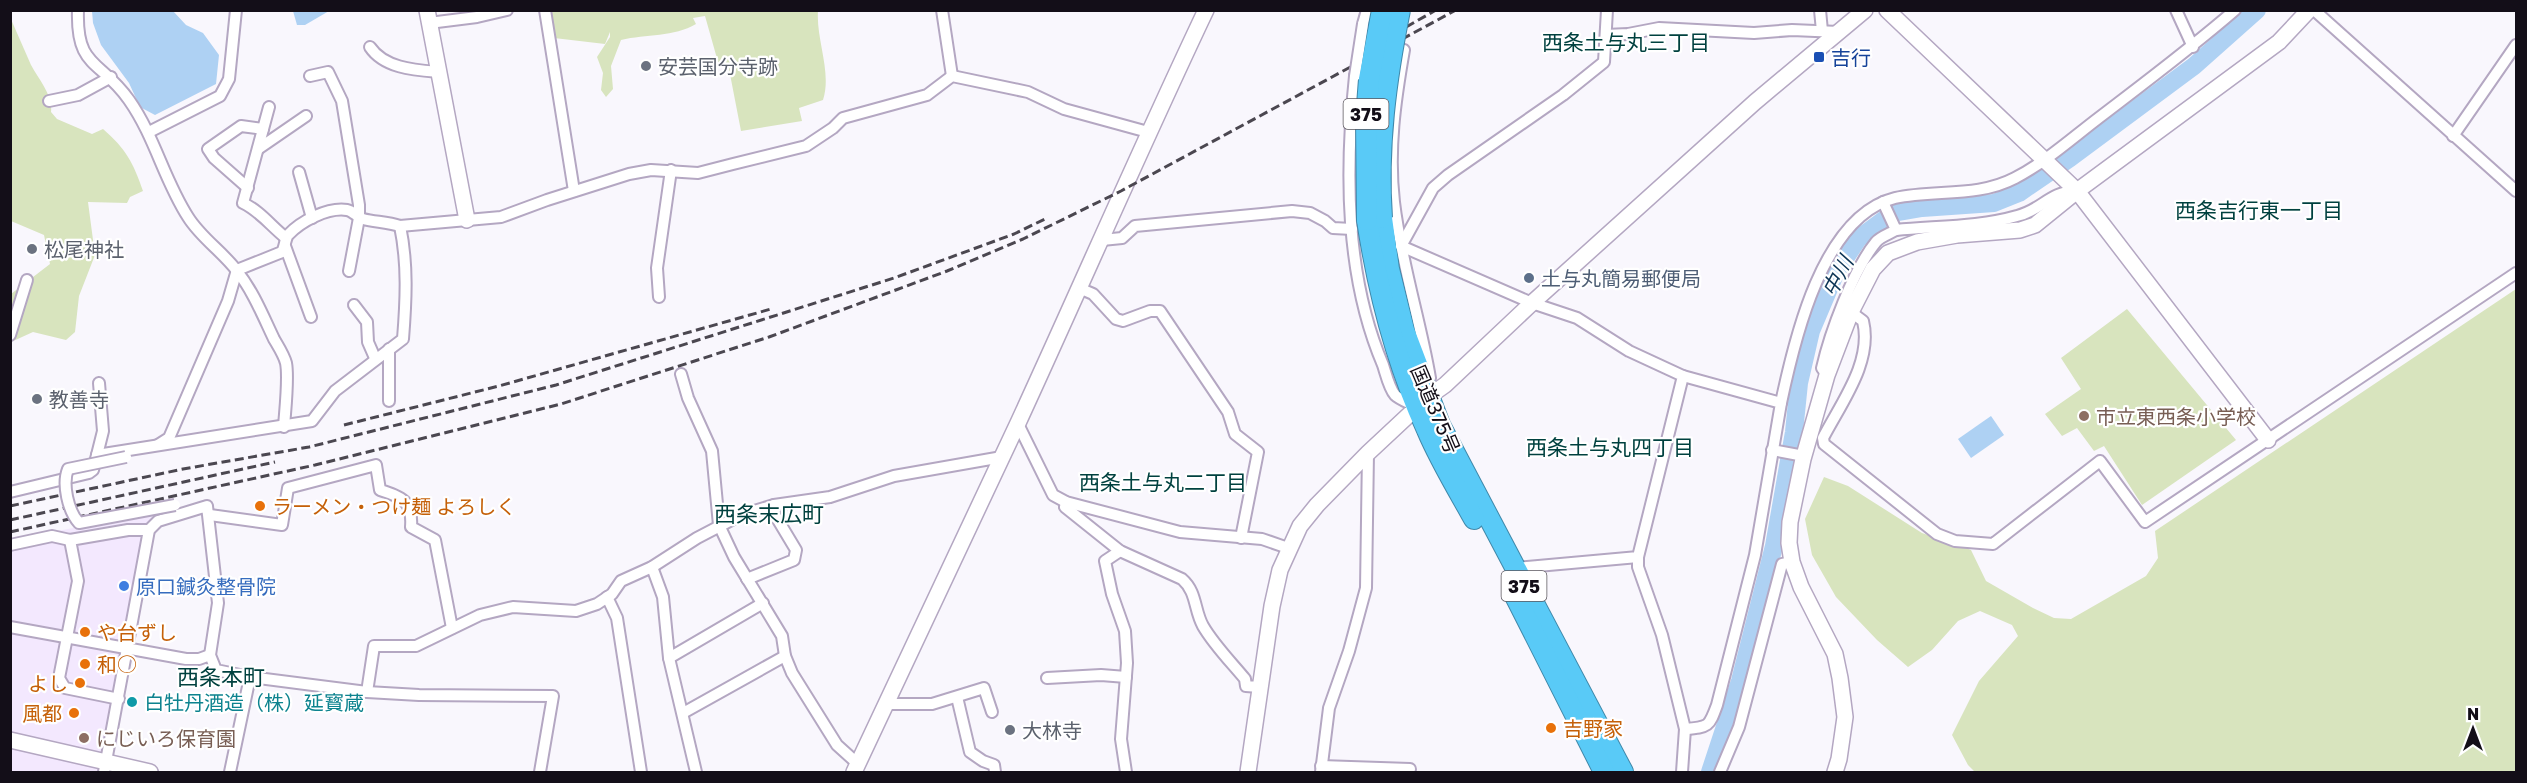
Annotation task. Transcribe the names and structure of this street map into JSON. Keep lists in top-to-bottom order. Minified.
{"streets":{"highway":["375","国道375号"]},"districts":["西条土与丸三丁目","西条吉行東一丁目","西条土与丸四丁目","西条土与丸二丁目","西条末広町","西条本町"],"water":["中川"],"places":{"transit":["吉行"],"other":["安芸国分寺跡","松尾神社","土与丸簡易郵便局","教善寺","市立東西条小学校","ラーメン・つけ麺 よろしく","原口鍼灸整骨院","や台ずし","和○","よし","白牡丹酒造（株）延寳蔵","風都","吉野家","大林寺","にじいろ保育園"]},"north":"top"}
